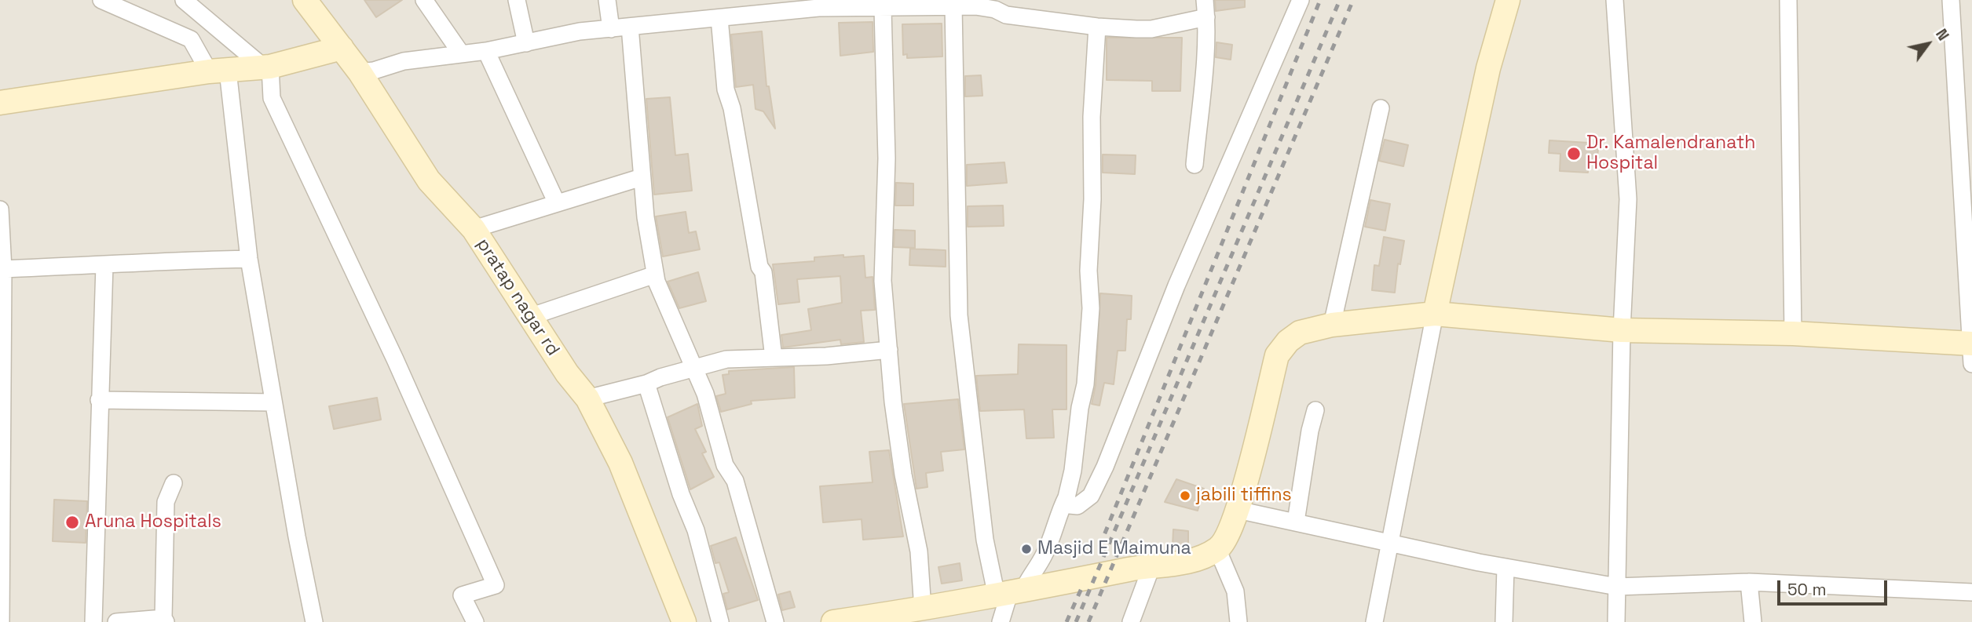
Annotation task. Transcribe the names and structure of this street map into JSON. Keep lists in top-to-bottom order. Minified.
{"streets":{"street":["pratap nagar rd"]},"places":["Dr. Kamalendranath Hospital","jabili tiffins","Aruna Hospitals","Masjid E Maimuna"],"scale_bar":"50 m","north":"top right"}
